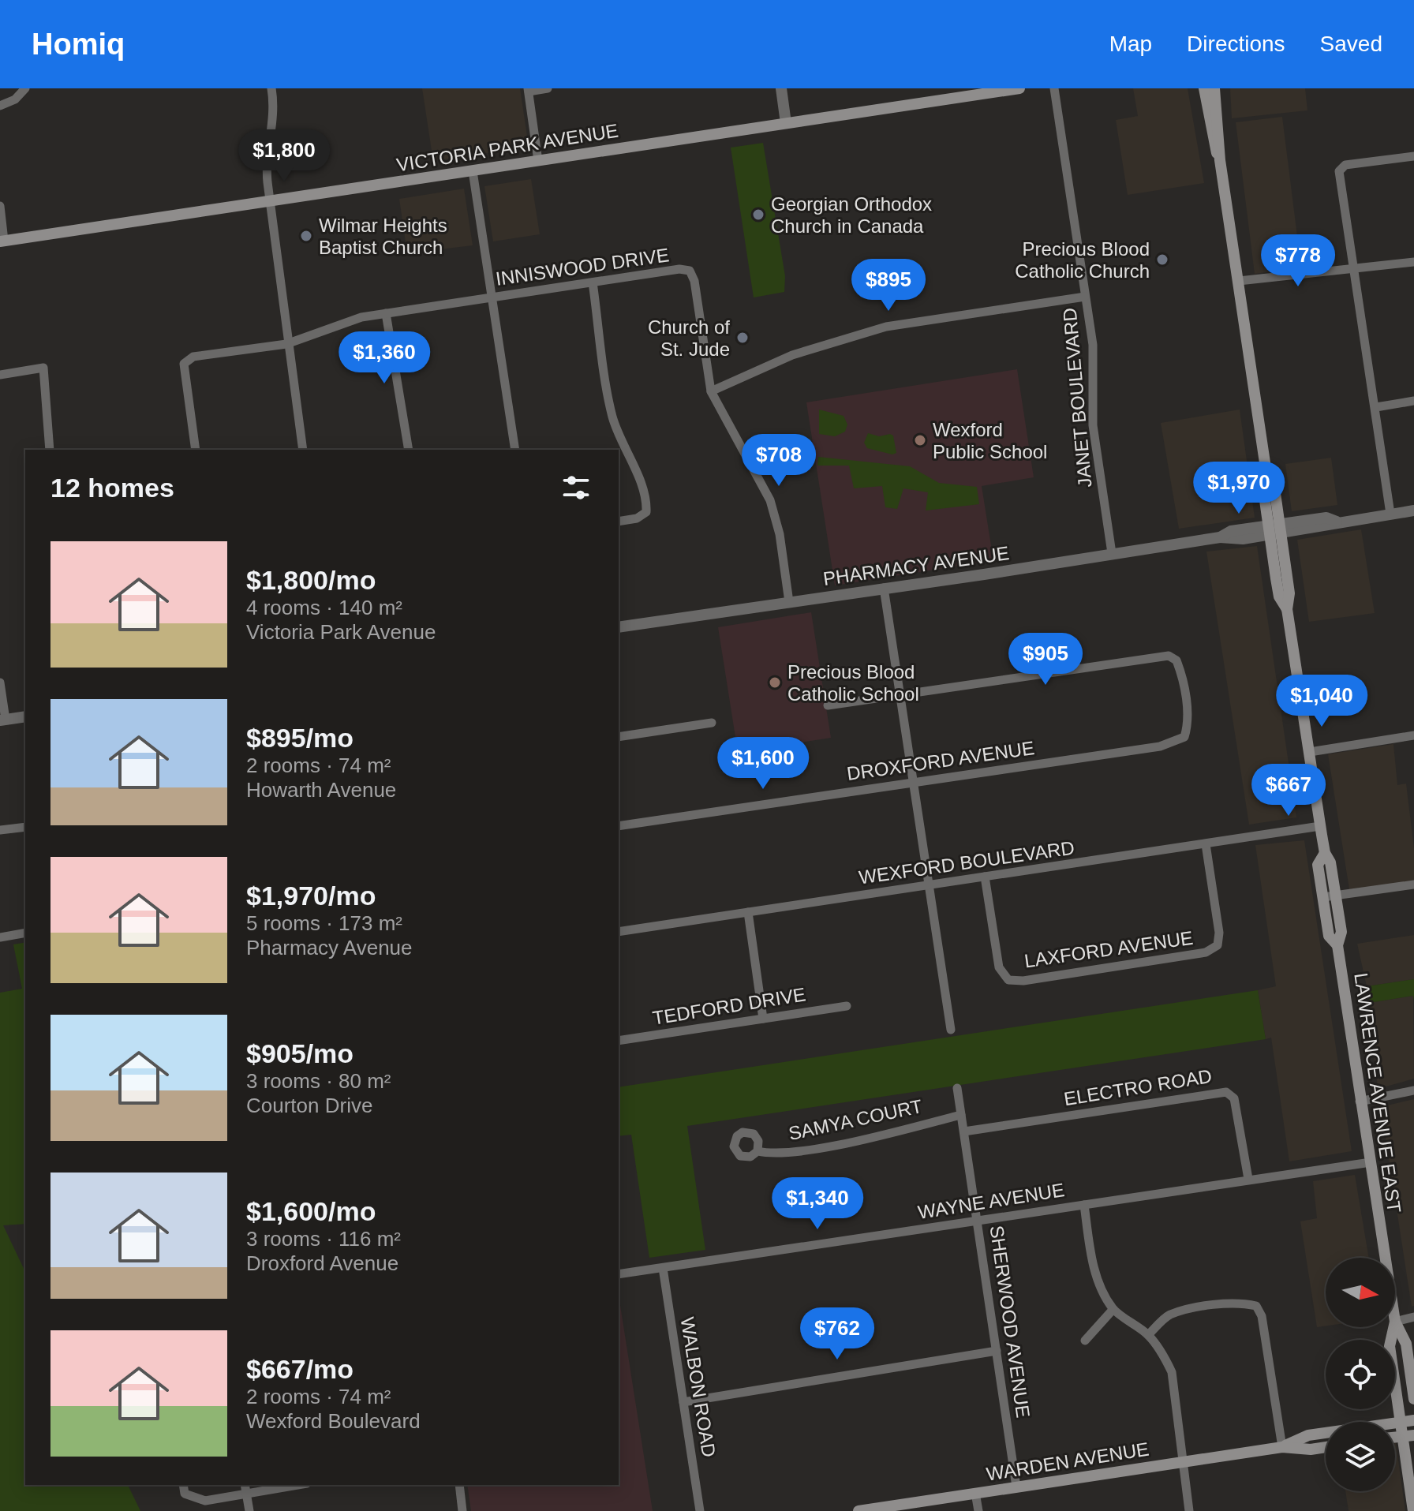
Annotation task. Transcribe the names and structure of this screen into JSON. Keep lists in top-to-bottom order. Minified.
{"streets":{"main road":["VICTORIA PARK AVENUE","LAWRENCE AVENUE EAST","WARDEN AVENUE"],"street":["INNISWOOD DRIVE","JANET BOULEVARD","PHARMACY AVENUE","DROXFORD AVENUE","WEXFORD BOULEVARD","LAXFORD AVENUE","TEDFORD DRIVE","ELECTRO ROAD","SAMYA COURT","WAYNE AVENUE","SHERWOOD AVENUE","WALBON ROAD"]},"crossings":[["INNISWOOD DRIVE","PHARMACY AVENUE"],["JANET BOULEVARD","PHARMACY AVENUE"],["PHARMACY AVENUE","LAWRENCE AVENUE EAST"],["WEXFORD BOULEVARD","LAXFORD AVENUE"],["WEXFORD BOULEVARD","LAWRENCE AVENUE EAST"],["ELECTRO ROAD","WAYNE AVENUE"],["ELECTRO ROAD","SHERWOOD AVENUE"],["LAWRENCE AVENUE EAST","WAYNE AVENUE"],["LAWRENCE AVENUE EAST","WARDEN AVENUE"],["SAMYA COURT","SHERWOOD AVENUE"],["WAYNE AVENUE","SHERWOOD AVENUE"],["WAYNE AVENUE","WALBON ROAD"],["SHERWOOD AVENUE","WARDEN AVENUE"]],"places":["Georgian Orthodox Church in Canada","Wilmar Heights Baptist Church","Precious Blood Catholic Church","Church of St. Jude","Wexford Public School","Precious Blood Catholic School"],"north":"right","page":{"header":"Homiq","nav":["Map","Directions","Saved"],"price":["$1,800","$778","$895","$1,360","$708","$1,970","$905","$1,040","$1,600","$667","$1,340","$762"],"heading":"12 homes","list":[{"name":"$1,800/mo","note":"4 rooms · 140 m² · Victoria Park Avenue"},{"name":"$895/mo","note":"2 rooms · 74 m² · Howarth Avenue"},{"name":"$1,970/mo","note":"5 rooms · 173 m² · Pharmacy Avenue"},{"name":"$905/mo","note":"3 rooms · 80 m² · Courton Drive"},{"name":"$1,600/mo","note":"3 rooms · 116 m² · Droxford Avenue"},{"name":"$667/mo","note":"2 rooms · 74 m² · Wexford Boulevard"}]}}
